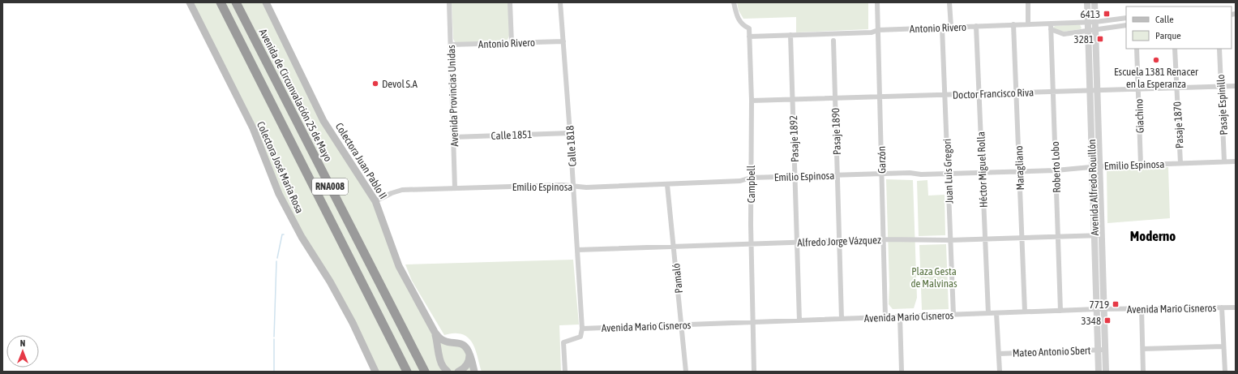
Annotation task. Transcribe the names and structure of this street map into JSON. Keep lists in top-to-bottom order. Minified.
{"streets":{"highway":["Avenida de Circunvalación 25 de Mayo","RNA008"],"main road":["Colectora Juan Pablo II","Colectora José María Rosa"],"street":["Antonio Rivero","Doctor Francisco Riva","Avenida Provincias Unidas","Pasaje Espinillo","Giachino","Pasaje 1870","Pasaje 1890","Calle 1851","Pasaje 1892","Calle 1818","Garzón","Emilio Espinosa","Roberto Lobo","Maragliano","Héctor Miguel Rolla","Juan Luis Gregori","Campbell","Avenida Alfredo Rouillón","Alfredo Jorge Vázquez","Pamaló","Avenida Mario Cisneros","Mateo Antonio Sbert"]},"crossings":[["Antonio Rivero","Avenida Provincias Unidas"],["Antonio Rivero","Pasaje 1892"],["Antonio Rivero","Calle 1818"],["Antonio Rivero","Garzón"],["Antonio Rivero","Roberto Lobo"],["Antonio Rivero","Maragliano"],["Antonio Rivero","Héctor Miguel Rolla"],["Antonio Rivero","Juan Luis Gregori"],["Antonio Rivero","Campbell"],["Antonio Rivero","Avenida Alfredo Rouillón"],["Doctor Francisco Riva","Pasaje Espinillo"],["Doctor Francisco Riva","Giachino"],["Doctor Francisco Riva","Pasaje 1870"],["Doctor Francisco Riva","Pasaje 1890"],["Doctor Francisco Riva","Pasaje 1892"],["Doctor Francisco Riva","Garzón"],["Doctor Francisco Riva","Roberto Lobo"],["Doctor Francisco Riva","Maragliano"],["Doctor Francisco Riva","Héctor Miguel Rolla"],["Doctor Francisco Riva","Juan Luis Gregori"],["Doctor Francisco Riva","Campbell"],["Doctor Francisco Riva","Avenida Alfredo Rouillón"],["Avenida Provincias Unidas","Calle 1851"],["Avenida Provincias Unidas","Emilio Espinosa"],["Pasaje Espinillo","Emilio Espinosa"],["Giachino","Emilio Espinosa"],["Pasaje 1870","Emilio Espinosa"],["Pasaje 1890","Emilio Espinosa"],["Pasaje 1890","Alfredo Jorge Vázquez"],["Pasaje 1890","Avenida Mario Cisneros"],["Calle 1851","Calle 1818"],["Pasaje 1892","Emilio Espinosa"],["Pasaje 1892","Alfredo Jorge Vázquez"],["Pasaje 1892","Avenida Mario Cisneros"],["Calle 1818","Emilio Espinosa"],["Calle 1818","Alfredo Jorge Vázquez"],["Calle 1818","Avenida Mario Cisneros"],["Garzón","Emilio Espinosa"],["Garzón","Alfredo Jorge Vázquez"],["Garzón","Avenida Mario Cisneros"],["Colectora Juan Pablo II","Emilio Espinosa"],["Emilio Espinosa","Roberto Lobo"],["Emilio Espinosa","Maragliano"],["Emilio Espinosa","Héctor Miguel Rolla"],["Emilio Espinosa","Juan Luis Gregori"],["Emilio Espinosa","Campbell"],["Emilio Espinosa","Avenida Alfredo Rouillón"],["Emilio Espinosa","Pamaló"],["Roberto Lobo","Alfredo Jorge Vázquez"],["Roberto Lobo","Avenida Mario Cisneros"],["Maragliano","Alfredo Jorge Vázquez"],["Maragliano","Avenida Mario Cisneros"],["Héctor Miguel Rolla","Alfredo Jorge Vázquez"],["Héctor Miguel Rolla","Avenida Mario Cisneros"],["Juan Luis Gregori","Alfredo Jorge Vázquez"],["Juan Luis Gregori","Avenida Mario Cisneros"],["Campbell","Alfredo Jorge Vázquez"],["Campbell","Avenida Mario Cisneros"],["Avenida Alfredo Rouillón","Alfredo Jorge Vázquez"],["Avenida Alfredo Rouillón","Avenida Mario Cisneros"],["Avenida Alfredo Rouillón","Mateo Antonio Sbert"],["Alfredo Jorge Vázquez","Pamaló"],["Pamaló","Avenida Mario Cisneros"]],"districts":["Moderno"],"parks":["Plaza Gesta de Malvinas"],"places":{"transit":["6413","3281","7719","3348"],"other":["Escuela 1381 Renacer en la Esperanza","Devol S.A"]},"legend":["Calle","Parque"],"north":"top"}
